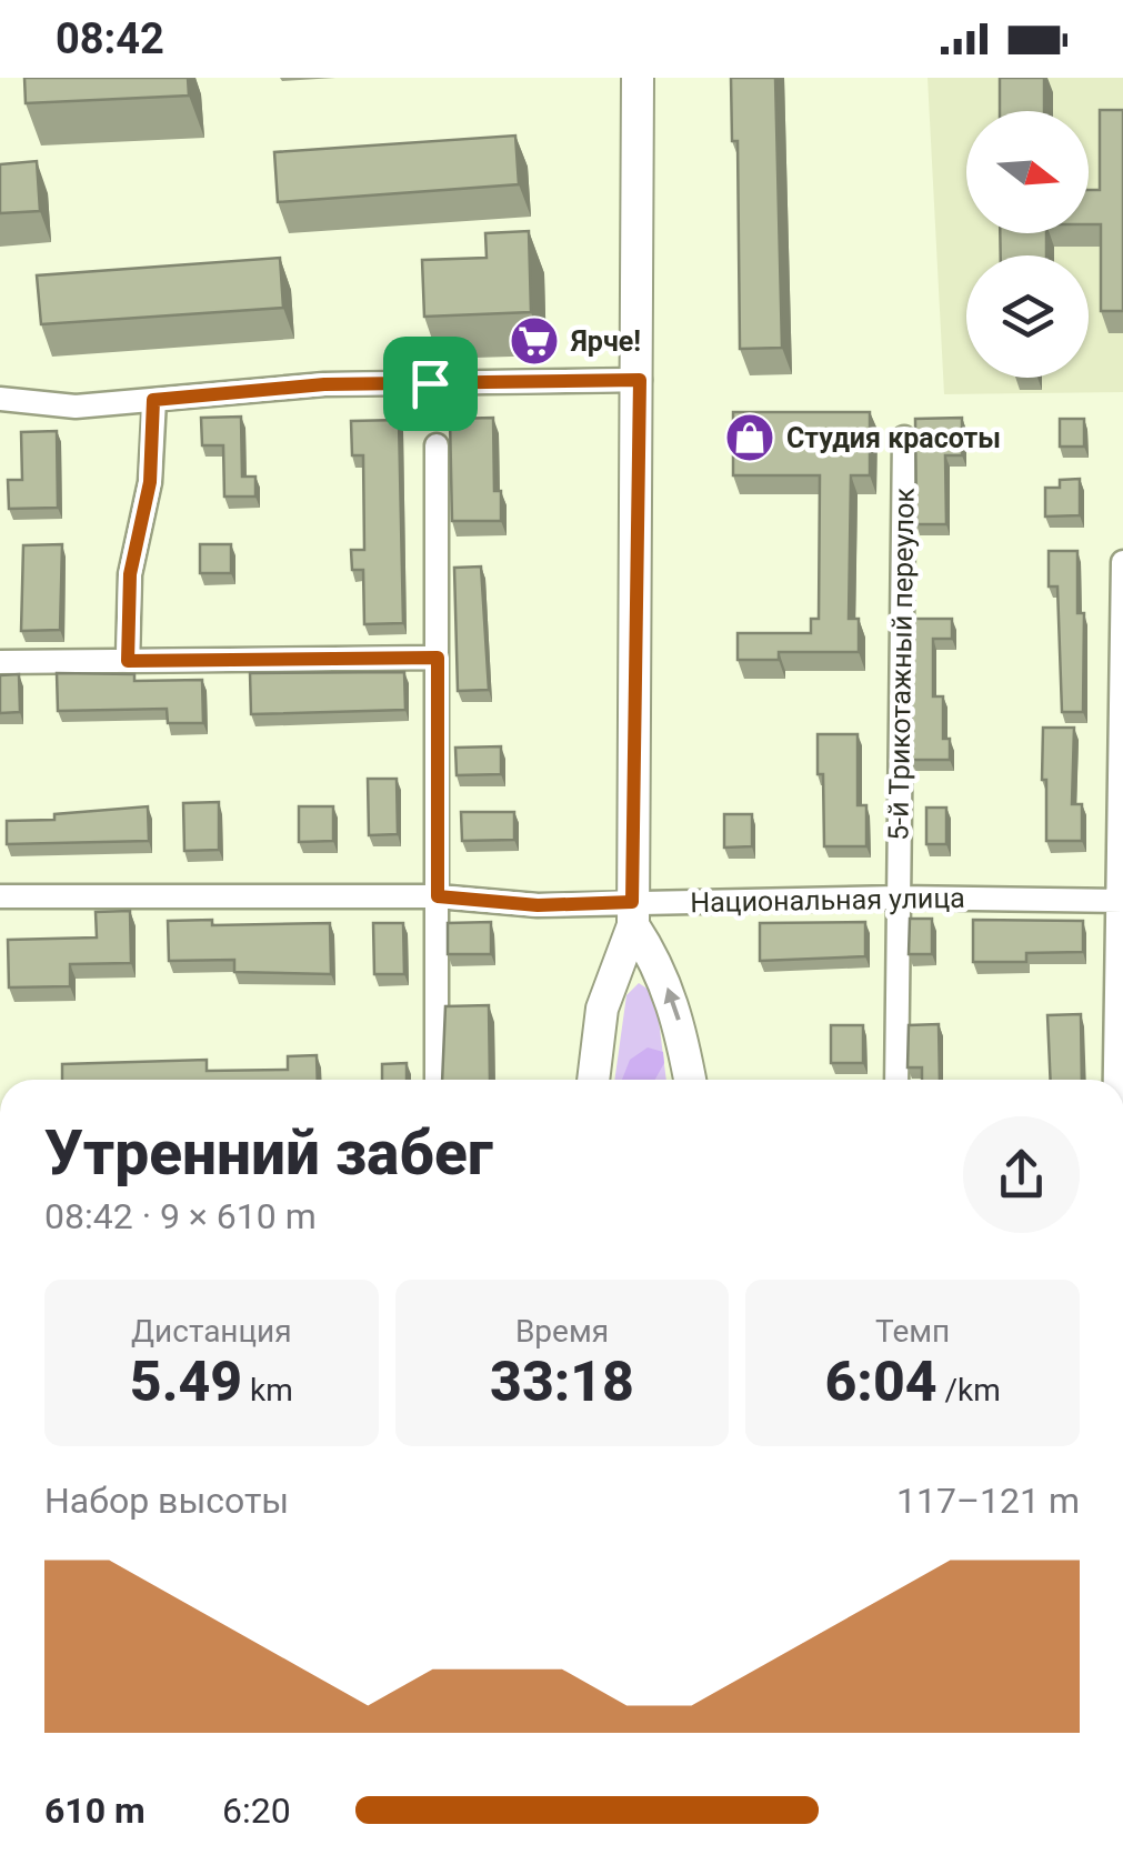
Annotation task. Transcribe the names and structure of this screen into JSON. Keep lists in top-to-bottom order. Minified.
{"streets":{"street":["5-й Трикотажный переулок","Национальная улица"]},"crossings":[["5-й Трикотажный переулок","Национальная улица"]],"places":{"supermarket":["Ярче!"],"shop":["Студия красоты"]},"north":"right","page":{"status":"08:42","heading":["Утренний забег","08:42 · 9 × 610 m"],"stats":[["Дистанция","5.49 km"],["Время","33:18"],["Темп","6:04 /km"]],"chart":["Набор высоты","117–121 m"],"list":[{"name":"610 m","note":"6:20"}]}}
